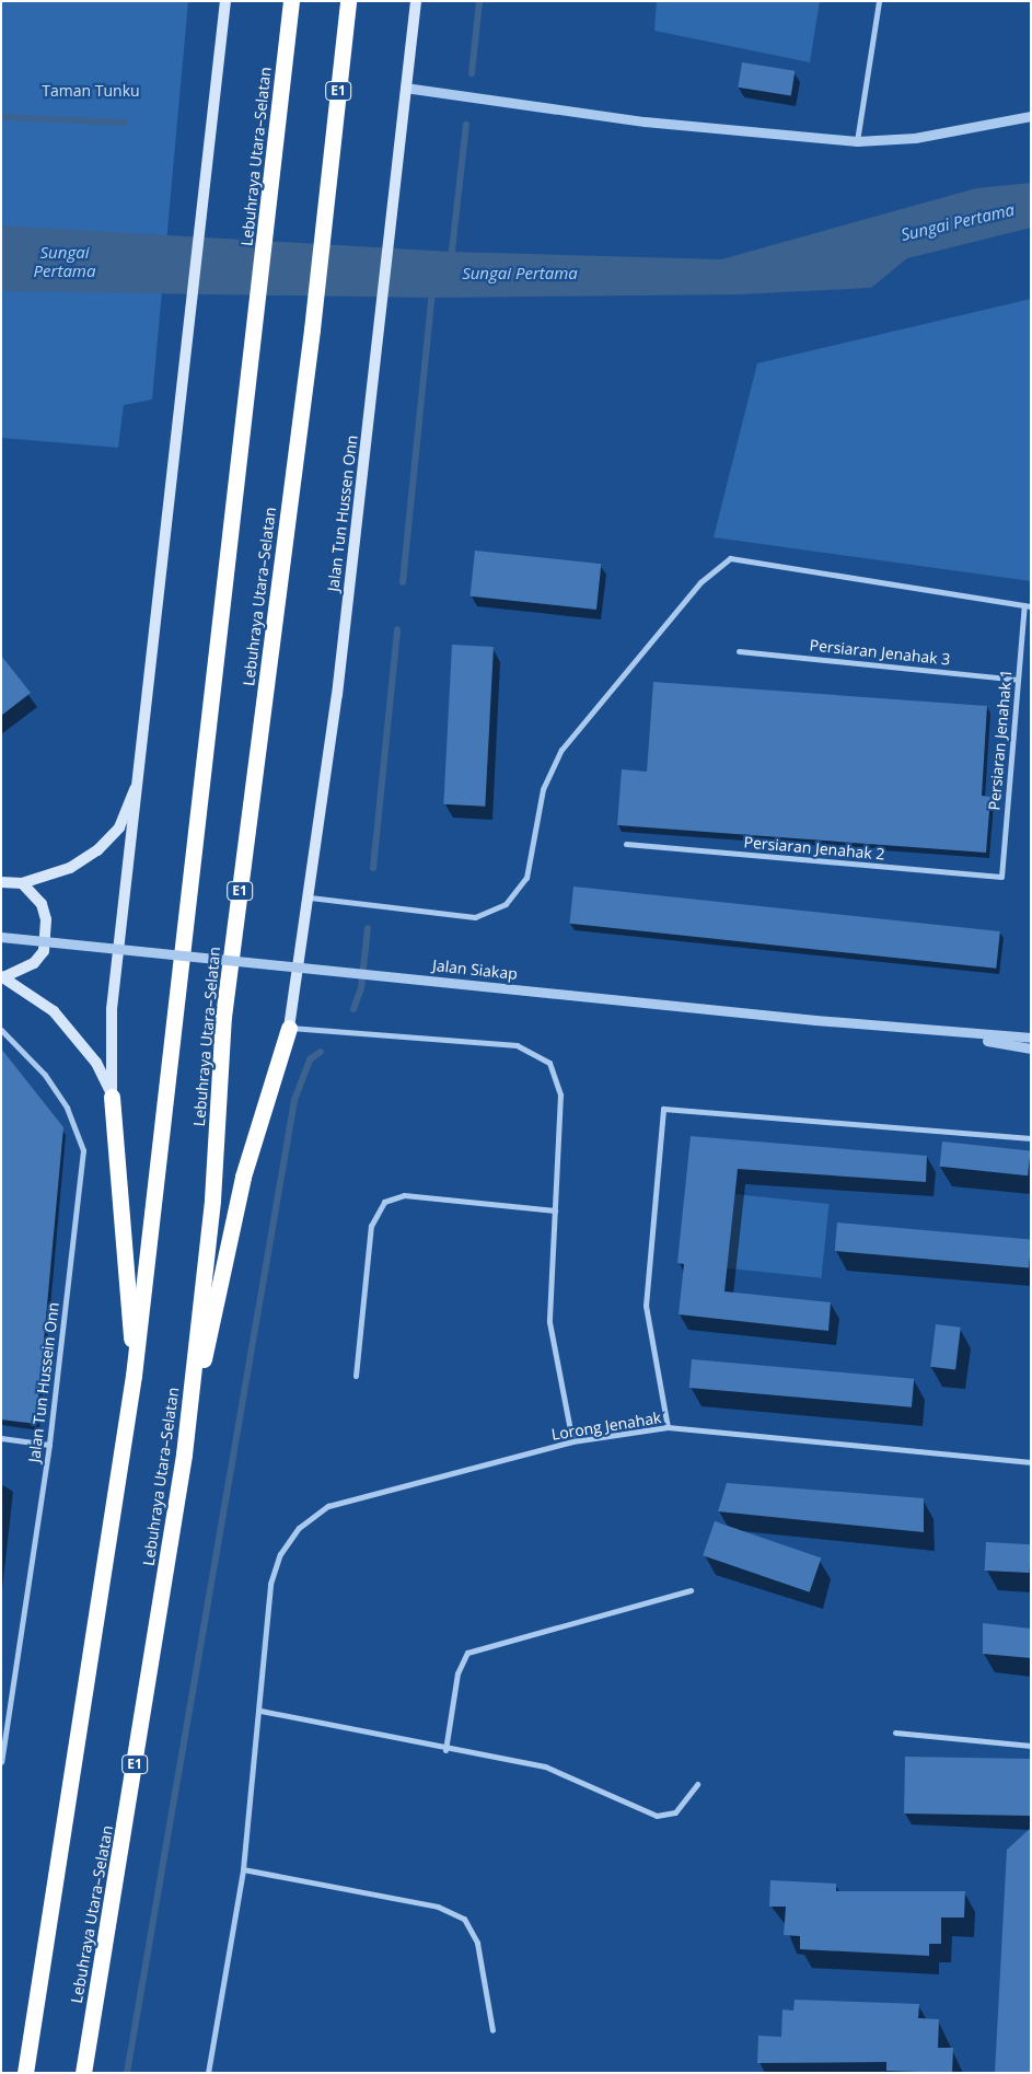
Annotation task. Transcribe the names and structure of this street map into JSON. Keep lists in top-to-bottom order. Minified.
{"streets":{"highway":["E1","Lebuhraya Utara–Selatan"],"main road":["Jalan Tun Hussen Onn"],"street":["Persiaran Jenahak 3","Persiaran Jenahak 1","Persiaran Jenahak 2","Jalan Siakap","Jalan Tun Hussein Onn","Lorong Jenahak"]},"crossings":[["Persiaran Jenahak 3","Persiaran Jenahak 1"],["Persiaran Jenahak 1","Persiaran Jenahak 2"]],"water":["Sungai Pertama"],"parks":["Taman Tunku"]}
